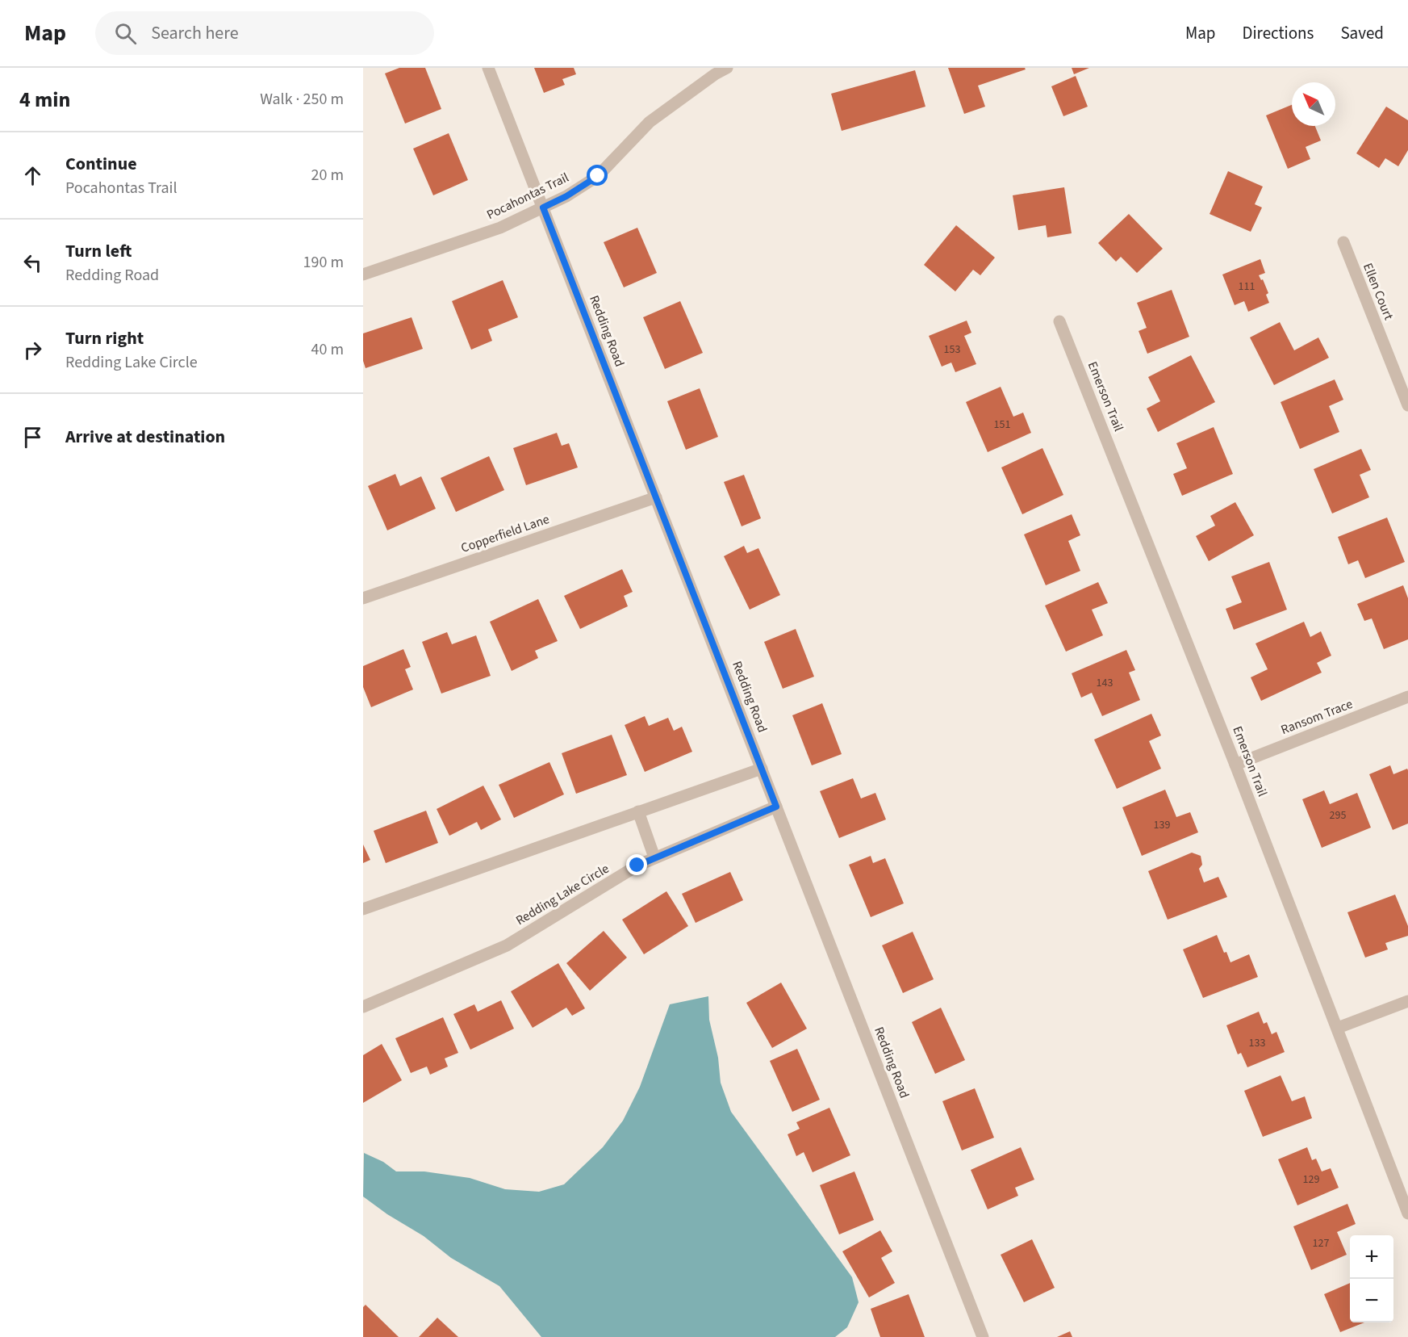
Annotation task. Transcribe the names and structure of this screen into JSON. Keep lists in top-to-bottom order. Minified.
{"streets":{"street":["Pocahontas Trail","Ellen Court","Redding Road","Emerson Trail","Copperfield Lane","Ransom Trace","Redding Lake Circle"]},"crossings":[["Pocahontas Trail","Redding Road"],["Redding Road","Copperfield Lane"],["Redding Road","Redding Lake Circle"],["Emerson Trail","Ransom Trace"]],"house_numbers":["111","153","151","143","295","139","133","129","127"],"north":"top left","page":{"header":"Map","search":"Search here","nav":["Map","Directions","Saved"],"heading":["4 min","Walk · 250 m"],"list":[["Continue","Pocahontas Trail","20 m"],["Turn left","Redding Road","190 m"],["Turn right","Redding Lake Circle","40 m"],"Arrive at destination"],"map_buttons":["+","−"]}}
